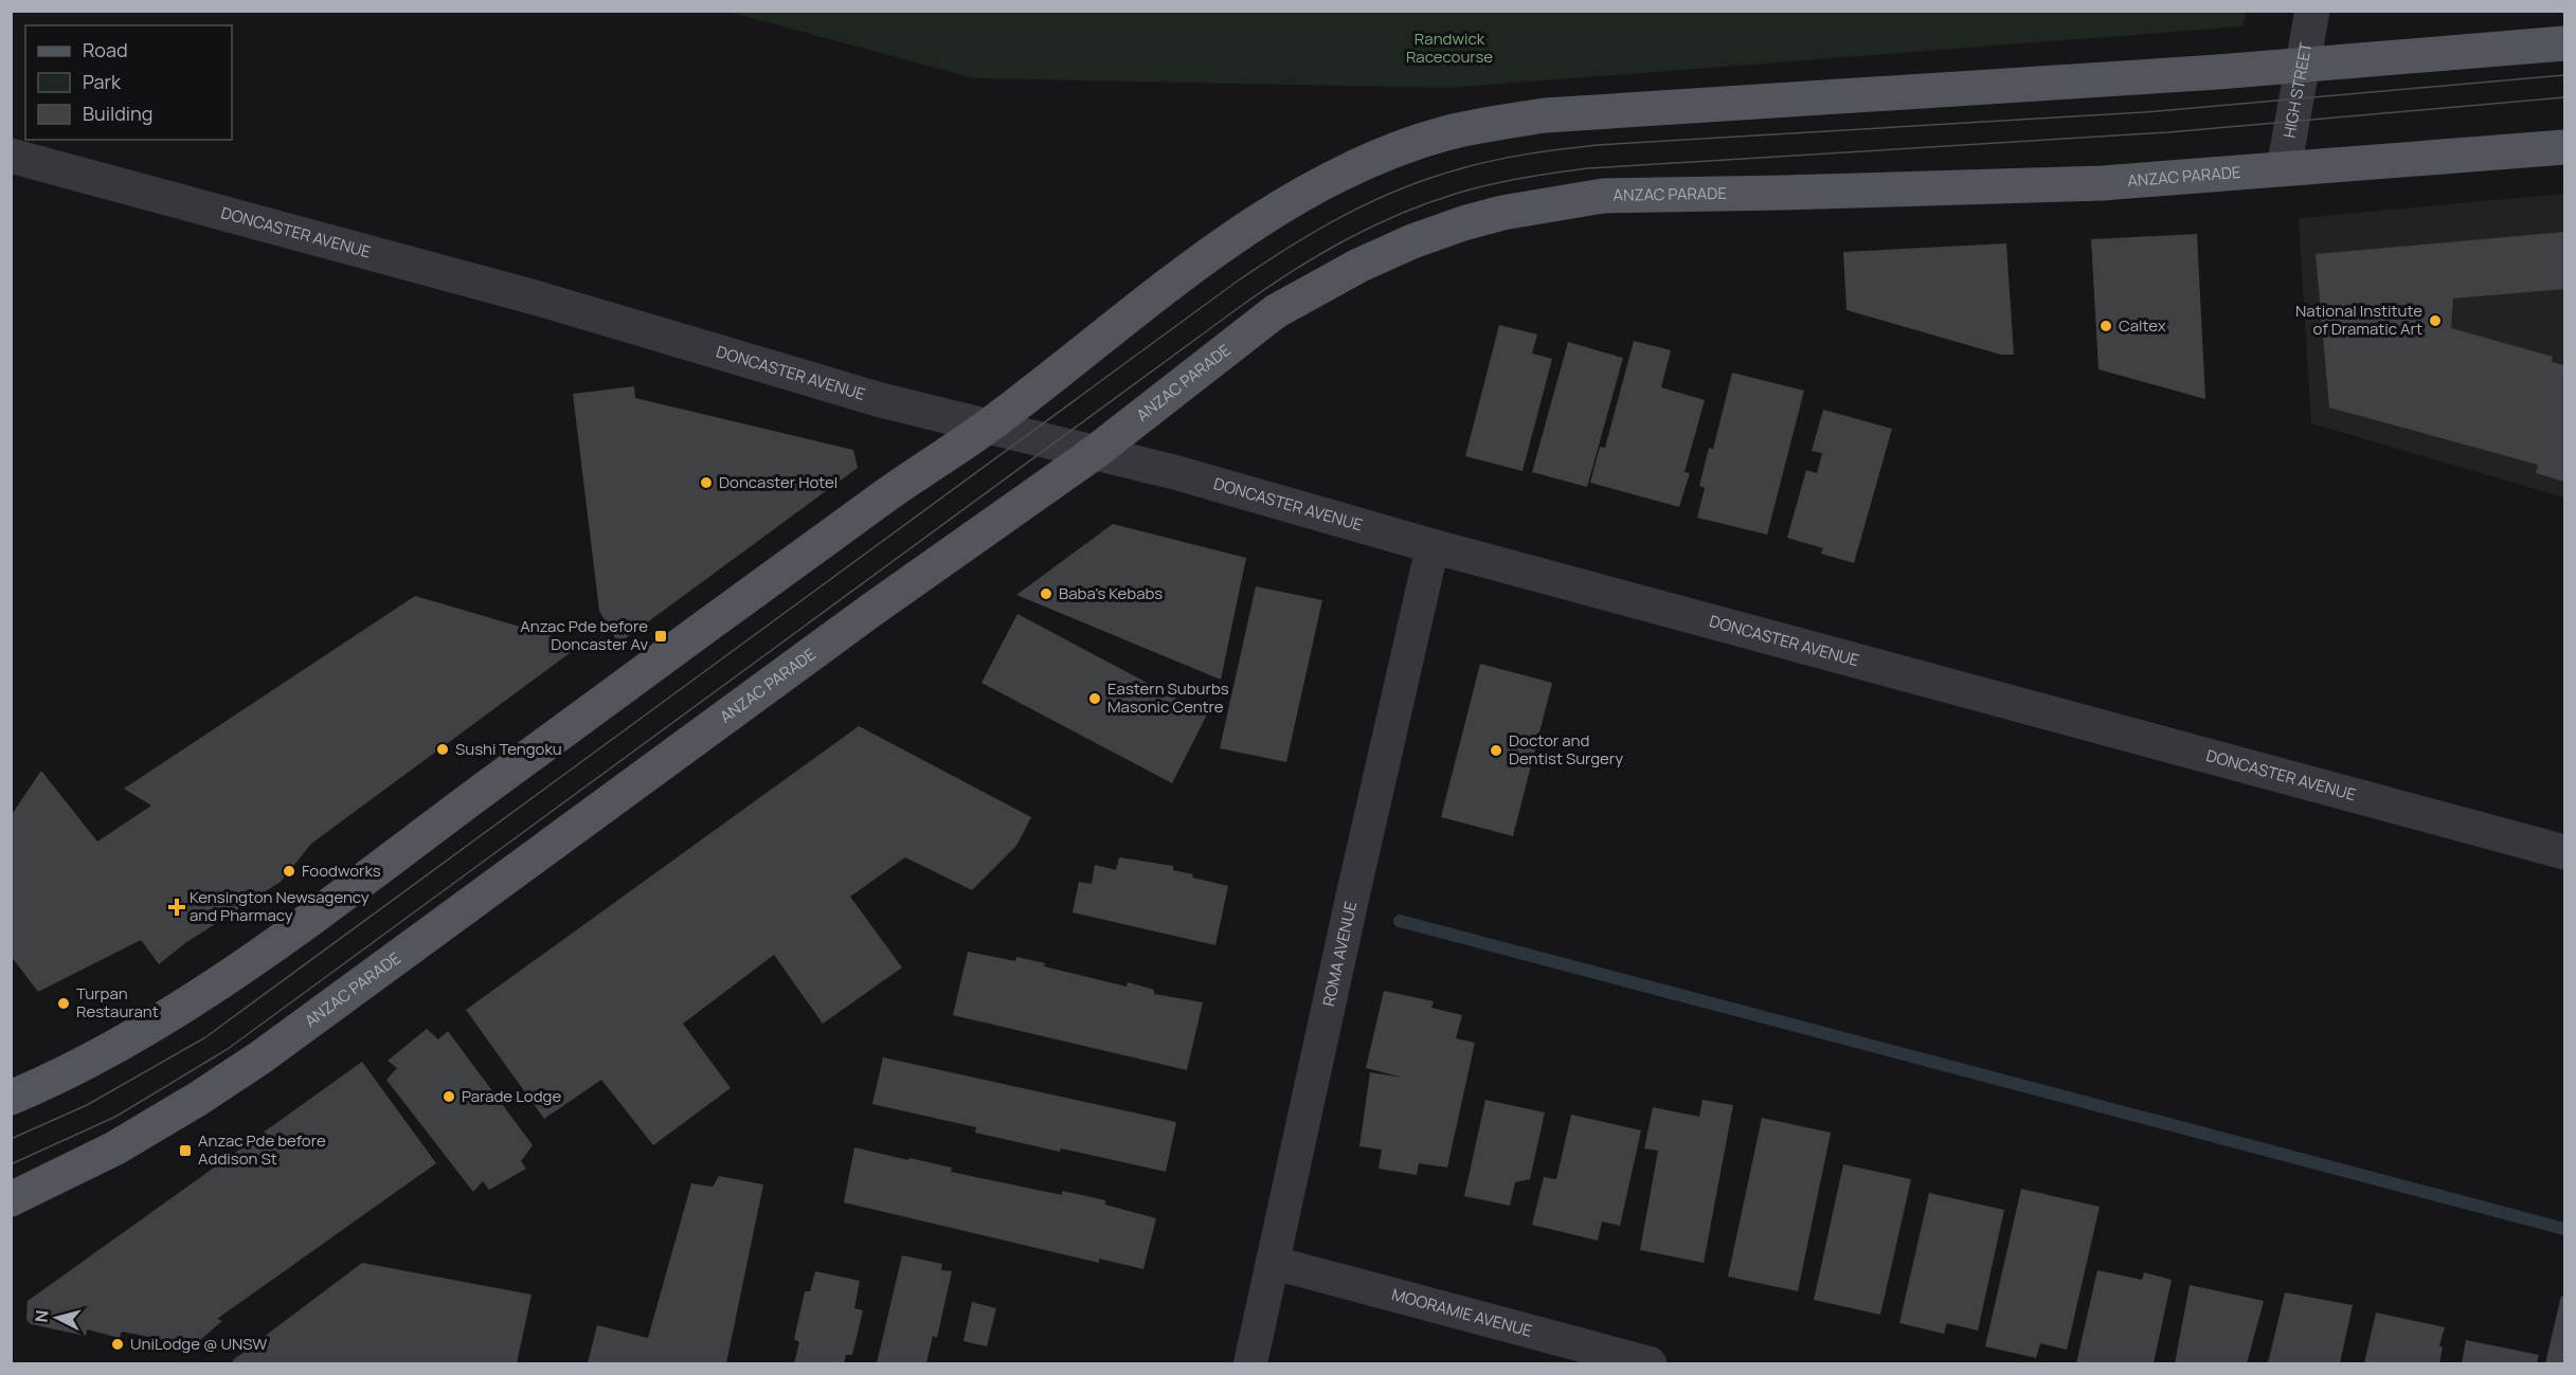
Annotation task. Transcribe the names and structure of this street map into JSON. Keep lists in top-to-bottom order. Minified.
{"streets":{"main road":["ANZAC PARADE"],"street":["HIGH STREET","DONCASTER AVENUE","ROMA AVENUE","MOORAMIE AVENUE"]},"crossings":[["HIGH STREET","ANZAC PARADE"],["ANZAC PARADE","DONCASTER AVENUE"],["DONCASTER AVENUE","ROMA AVENUE"],["ROMA AVENUE","MOORAMIE AVENUE"]],"parks":["Randwick Racecourse"],"places":{"other":["National Institute of Dramatic Art","Caltex","Doncaster Hotel","Baba's Kebabs","Eastern Suburbs Masonic Centre","Sushi Tengoku","Doctor and Dentist Surgery","Foodworks","Turpan Restaurant","Parade Lodge","UniLodge @ UNSW"],"transit":["Anzac Pde before Doncaster Av","Anzac Pde before Addison St"],"health":["Kensington Newsagency and Pharmacy"]},"legend":["Road","Park","Building"],"north":"left"}
